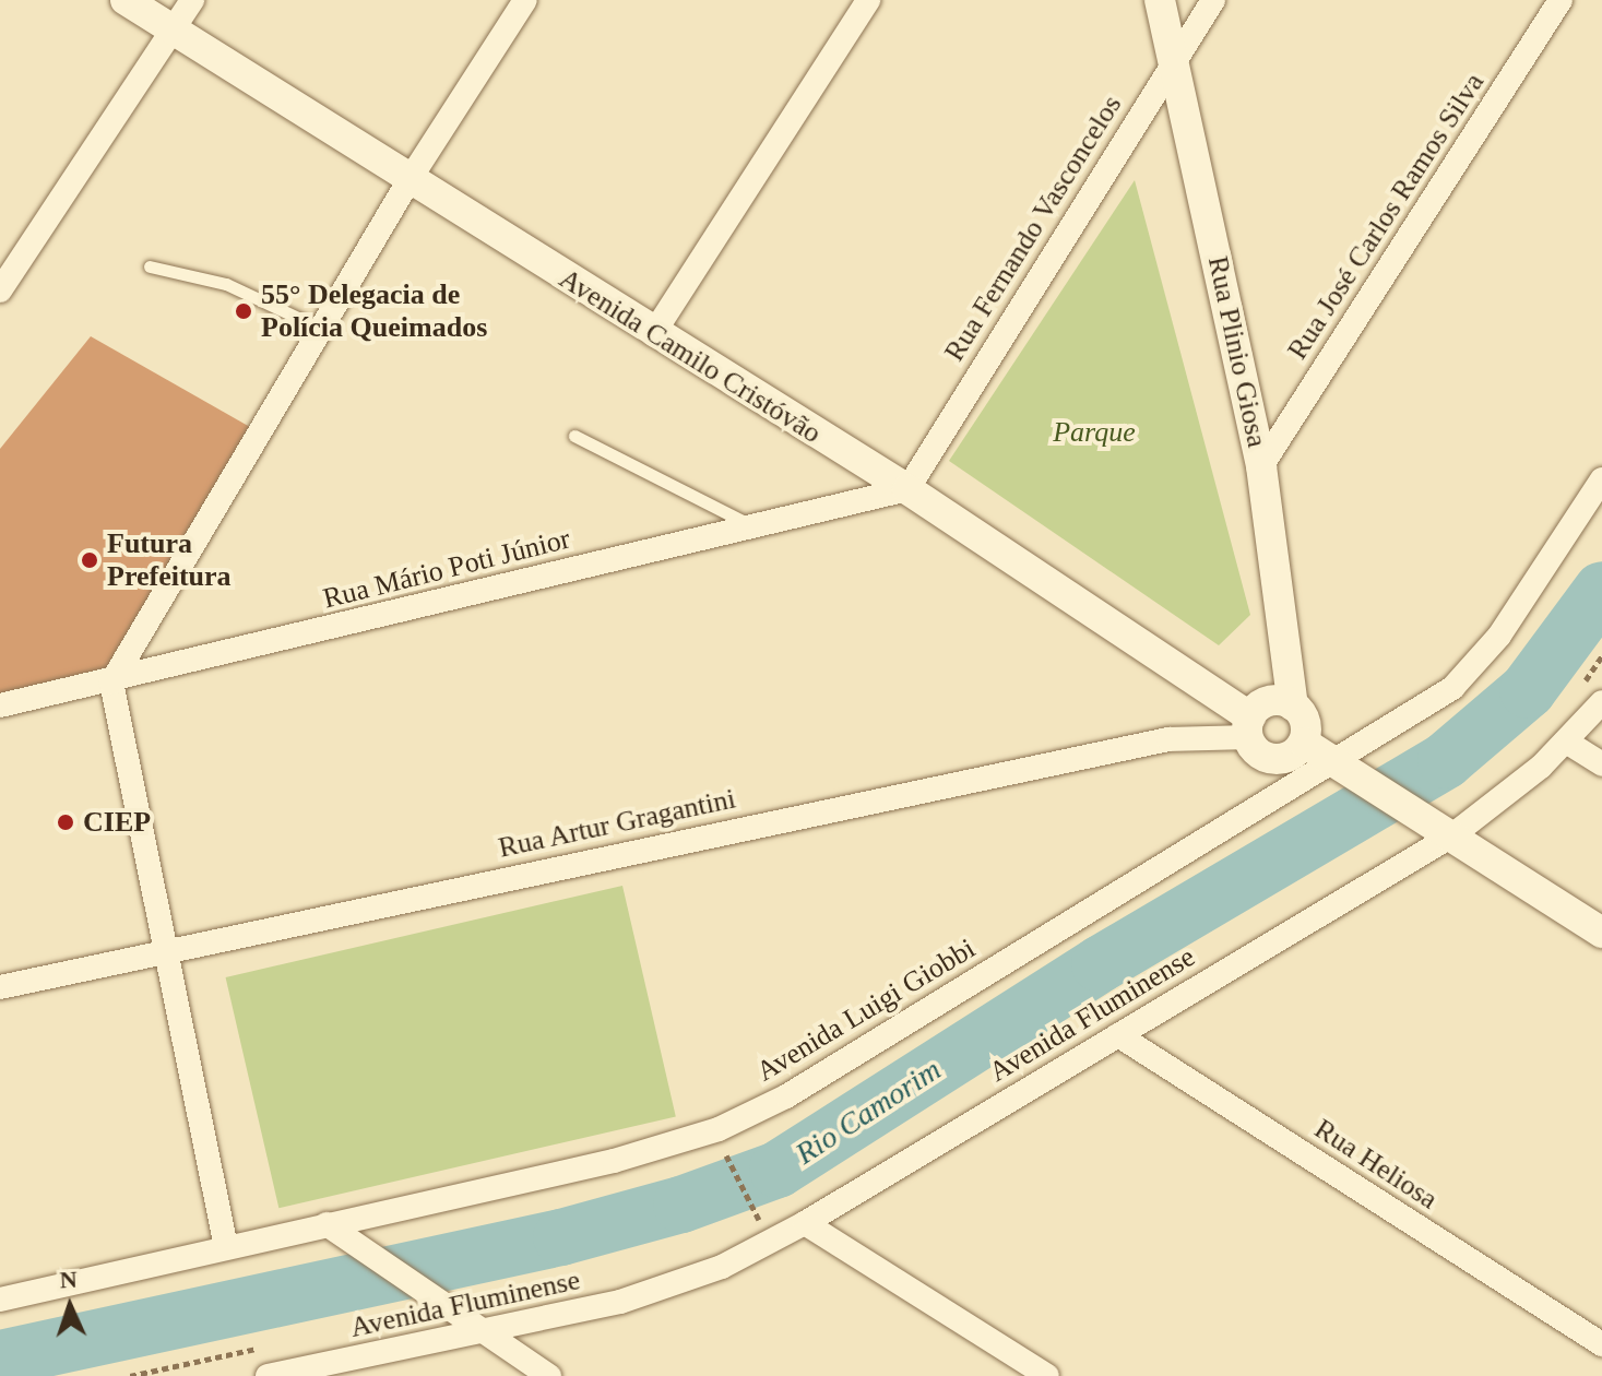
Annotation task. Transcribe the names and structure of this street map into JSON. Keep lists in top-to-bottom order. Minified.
{"streets":{"street":["Rua José Carlos Ramos Silva","Rua Fernando Vasconcelos","Rua Plinio Giosa","Avenida Camilo Cristóvão","Rua Mário Poti Júnior","Rua Artur Gragantini","Avenida Luigi Giobbi","Avenida Fluminense","Rua Heliosa"]},"crossings":[["Rua José Carlos Ramos Silva","Rua Plinio Giosa"],["Rua Fernando Vasconcelos","Rua Plinio Giosa"],["Rua Fernando Vasconcelos","Avenida Camilo Cristóvão"],["Rua Fernando Vasconcelos","Rua Mário Poti Júnior"],["Rua Plinio Giosa","Avenida Camilo Cristóvão"],["Rua Plinio Giosa","Rua Artur Gragantini"],["Avenida Camilo Cristóvão","Rua Mário Poti Júnior"],["Avenida Camilo Cristóvão","Rua Artur Gragantini"],["Avenida Fluminense","Rua Heliosa"]],"water":["Rio Camorim"],"parks":["Parque"],"places":["55° Delegacia de Polícia Queimados","Futura Prefeitura","CIEP"],"north":"top"}
